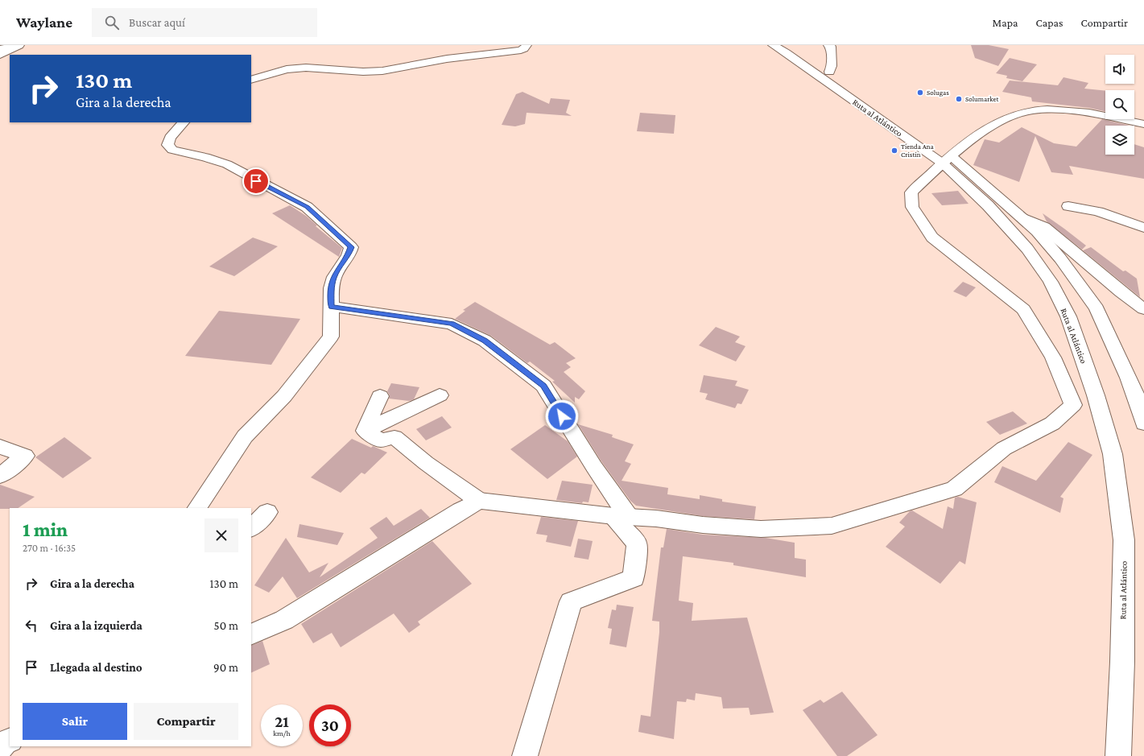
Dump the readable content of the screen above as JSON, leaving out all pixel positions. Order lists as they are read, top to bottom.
{
  "streets": {
    "main road": ["Ruta al Atlántico"]
  },
  "places": ["Solugas", "Solumarket", "Tienda Ana Cristin"],
  "page": {
    "header": "Waylane",
    "search": "Buscar aquí",
    "nav": ["Mapa", "Capas", "Compartir"],
    "turn": ["130 m", "Gira a la derecha"],
    "heading": ["1 min", "270 m · 16:35"],
    "list": [
      {
        "name": "Gira a la derecha",
        "value": "130 m"
      },
      {
        "name": "Gira a la izquierda",
        "value": "50 m"
      },
      {
        "name": "Llegada al destino",
        "value": "90 m"
      }
    ],
    "buttons": ["Salir", "Compartir"],
    "speed": "21 km/h",
    "limit": "30"
  }
}
